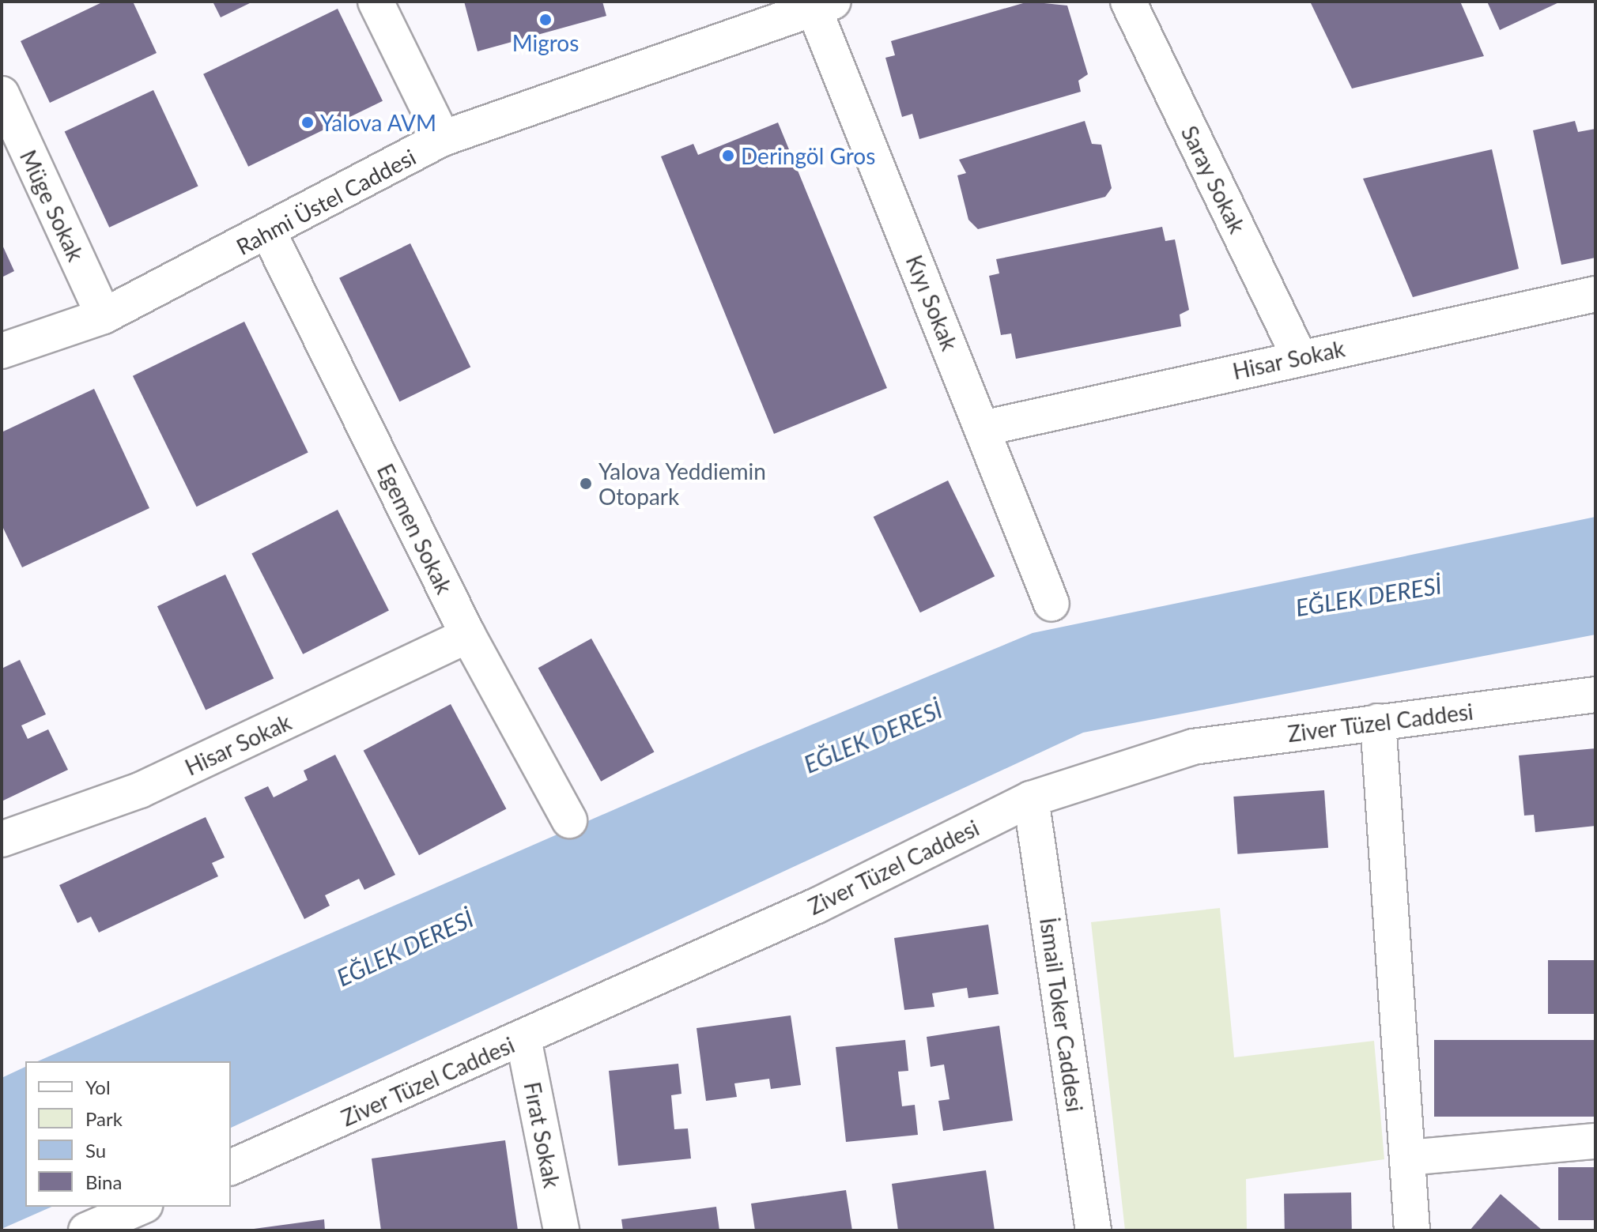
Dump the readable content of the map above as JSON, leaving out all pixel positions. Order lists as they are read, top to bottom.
{
  "streets": {
    "street": [
      "Saray Sokak",
      "Rahmi Üstel Caddesi",
      "Müge Sokak",
      "Kıyı Sokak",
      "Hisar Sokak",
      "Egemen Sokak",
      "Ziver Tüzel Caddesi",
      "İsmail Toker Caddesi",
      "Fırat Sokak"
    ]
  },
  "crossings": [
    ["Saray Sokak", "Hisar Sokak"],
    ["Rahmi Üstel Caddesi", "Müge Sokak"],
    ["Rahmi Üstel Caddesi", "Kıyı Sokak"],
    ["Rahmi Üstel Caddesi", "Egemen Sokak"],
    ["Kıyı Sokak", "Hisar Sokak"],
    ["Hisar Sokak", "Egemen Sokak"],
    ["Ziver Tüzel Caddesi", "İsmail Toker Caddesi"],
    ["Ziver Tüzel Caddesi", "Fırat Sokak"]
  ],
  "water": ["EĞLEK DERESİ"],
  "places": [
    "Migros",
    "Yalova AVM",
    "Deringöl Gros",
    "Yalova Yeddiemin Otopark"
  ],
  "legend": [
    "Yol",
    "Park",
    "Su",
    "Bina"
  ]
}
